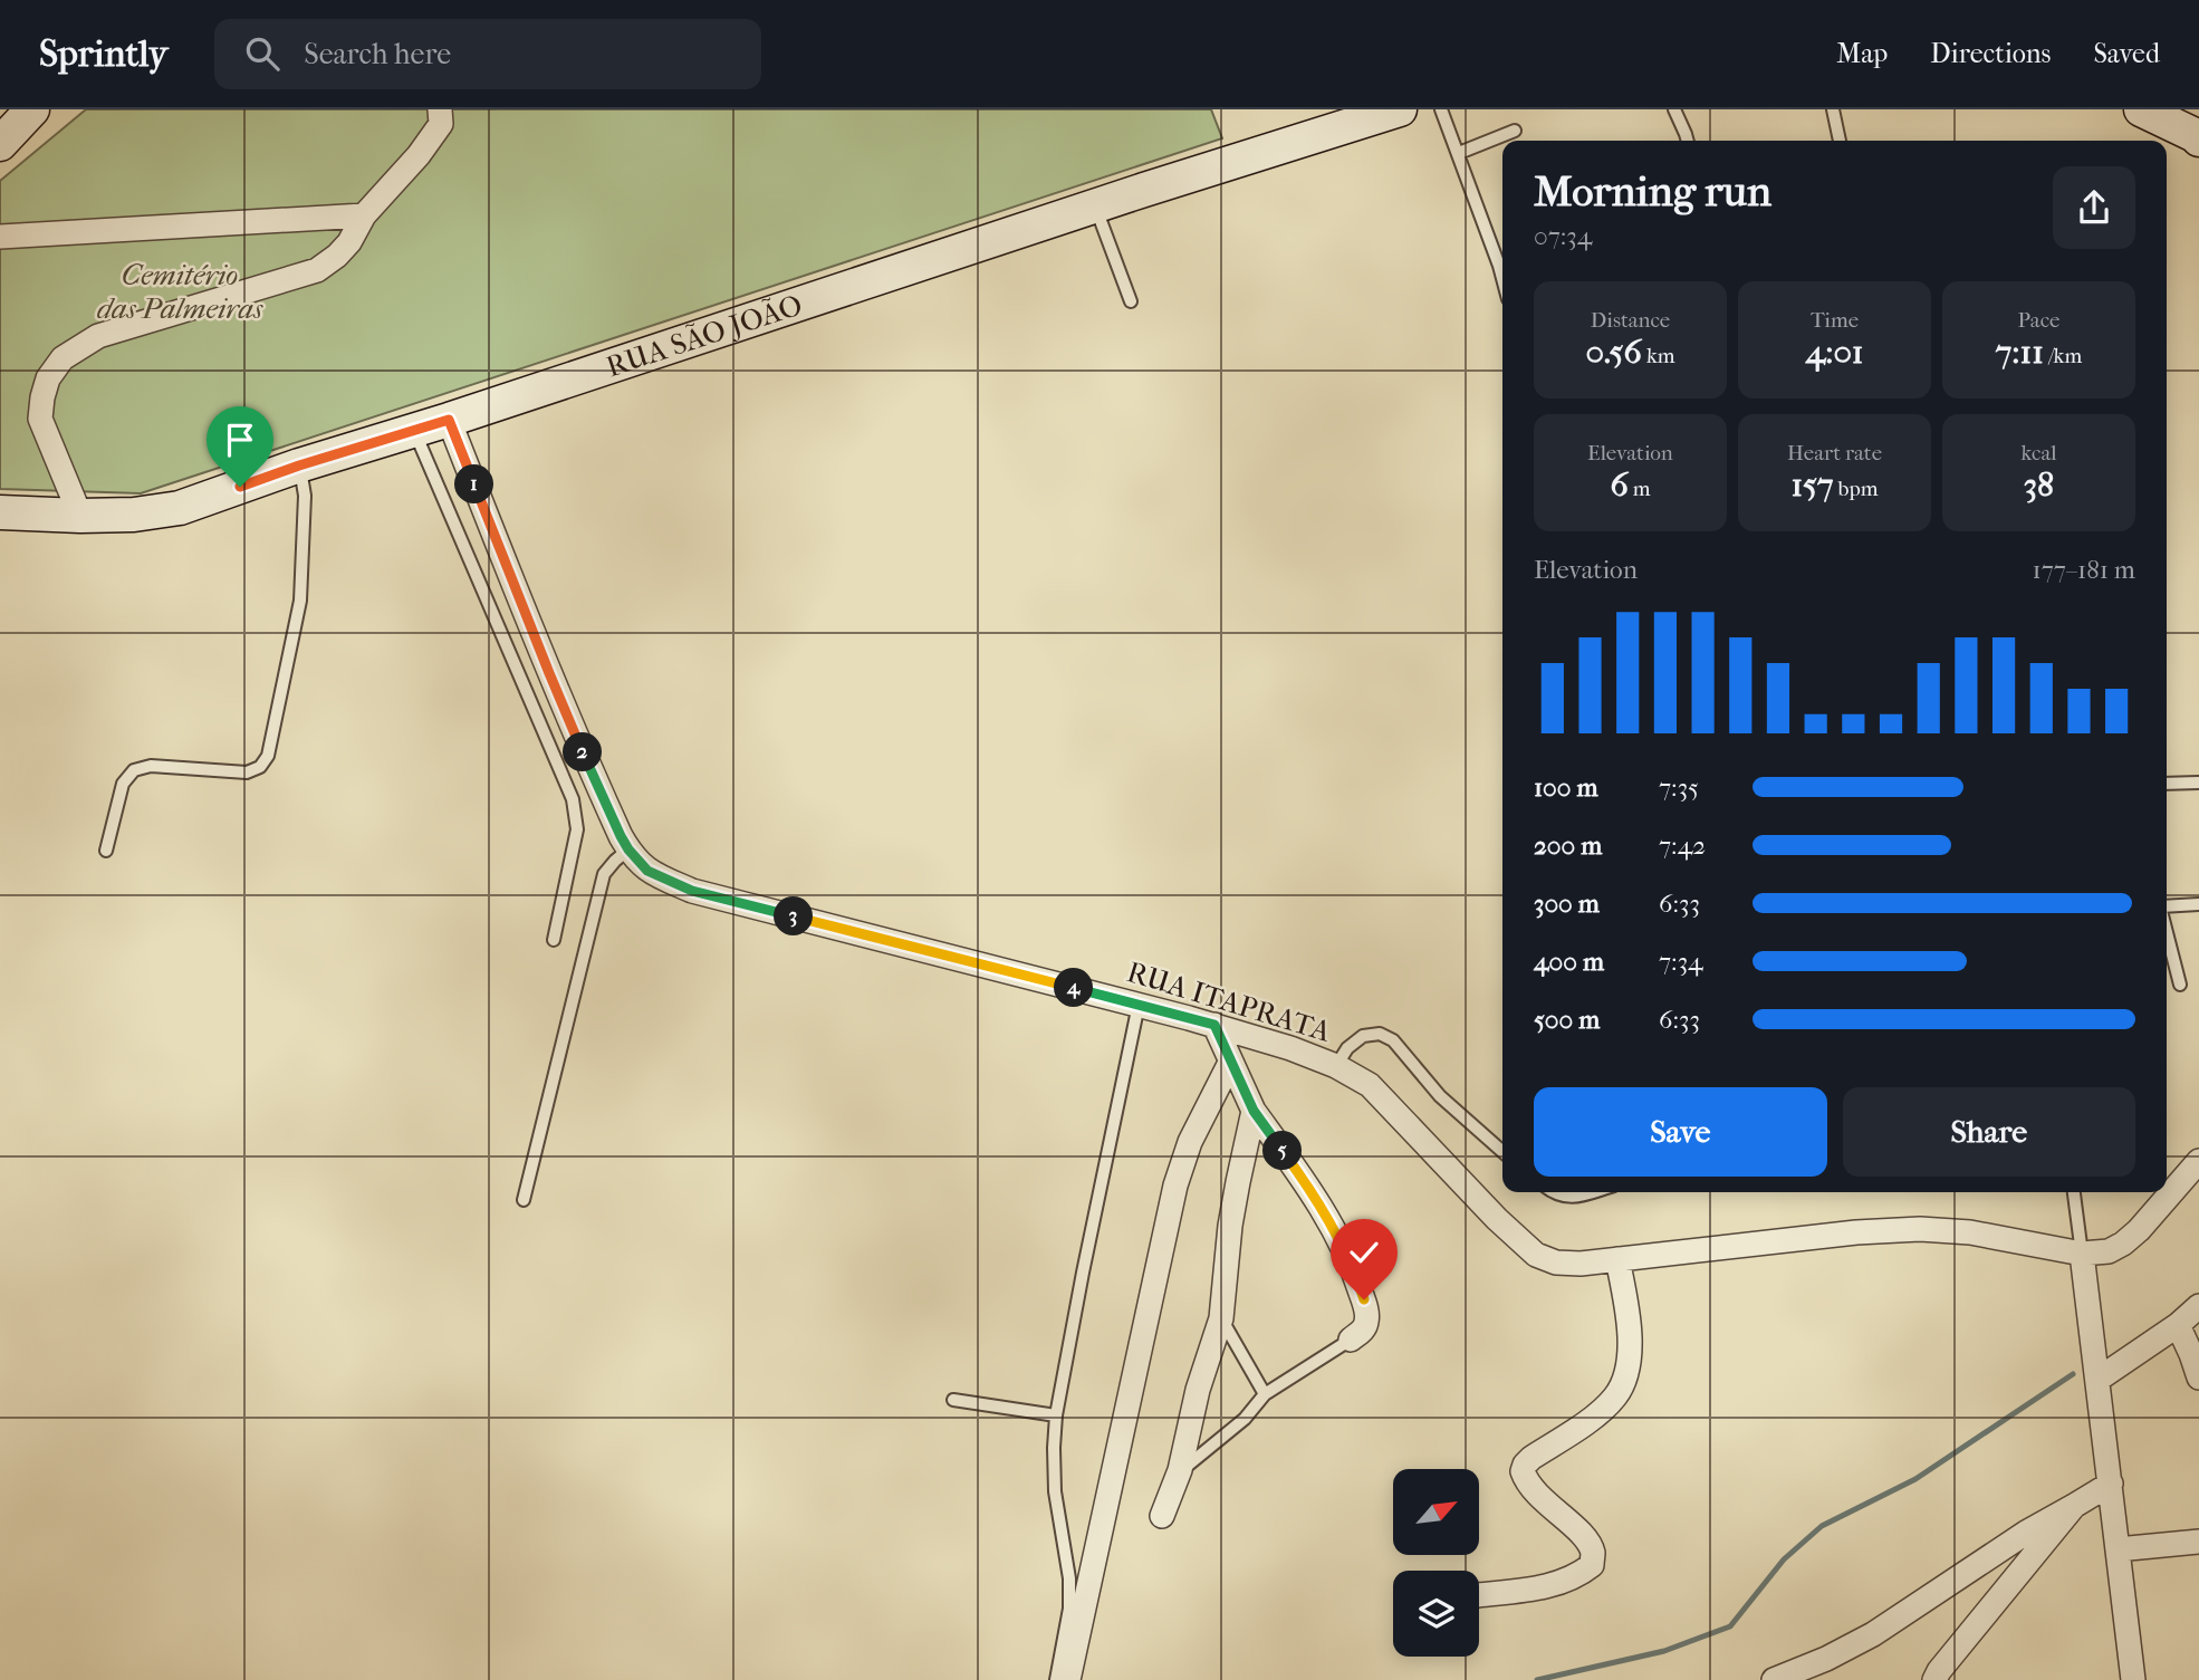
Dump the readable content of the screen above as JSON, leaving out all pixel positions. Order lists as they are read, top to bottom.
{
  "streets": {
    "street": ["RUA SÃO JOÃO", "RUA ITAPRATA"]
  },
  "crossings": [
    ["RUA SÃO JOÃO", "RUA ITAPRATA"]
  ],
  "parks": ["Cemitério das Palmeiras"],
  "north": "top right",
  "page": {
    "header": "Sprintly",
    "search": "Search here",
    "nav": ["Map", "Directions", "Saved"],
    "heading": ["Morning run", "07:34"],
    "stats": [
      ["Distance", "0.56 km"],
      ["Time", "4:01"],
      ["Pace", "7:11 /km"],
      ["Elevation", "6 m"],
      ["Heart rate", "157 bpm"],
      ["kcal", "38"]
    ],
    "pins": [
      "1",
      "2",
      "3",
      "4",
      "5"
    ],
    "chart": ["Elevation", "177–181 m"],
    "list": [
      {
        "name": "100 m",
        "note": "7:35"
      },
      {
        "name": "200 m",
        "note": "7:42"
      },
      {
        "name": "300 m",
        "note": "6:33"
      },
      {
        "name": "400 m",
        "note": "7:34"
      },
      {
        "name": "500 m",
        "note": "6:33"
      }
    ],
    "buttons": ["Save", "Share"]
  }
}
